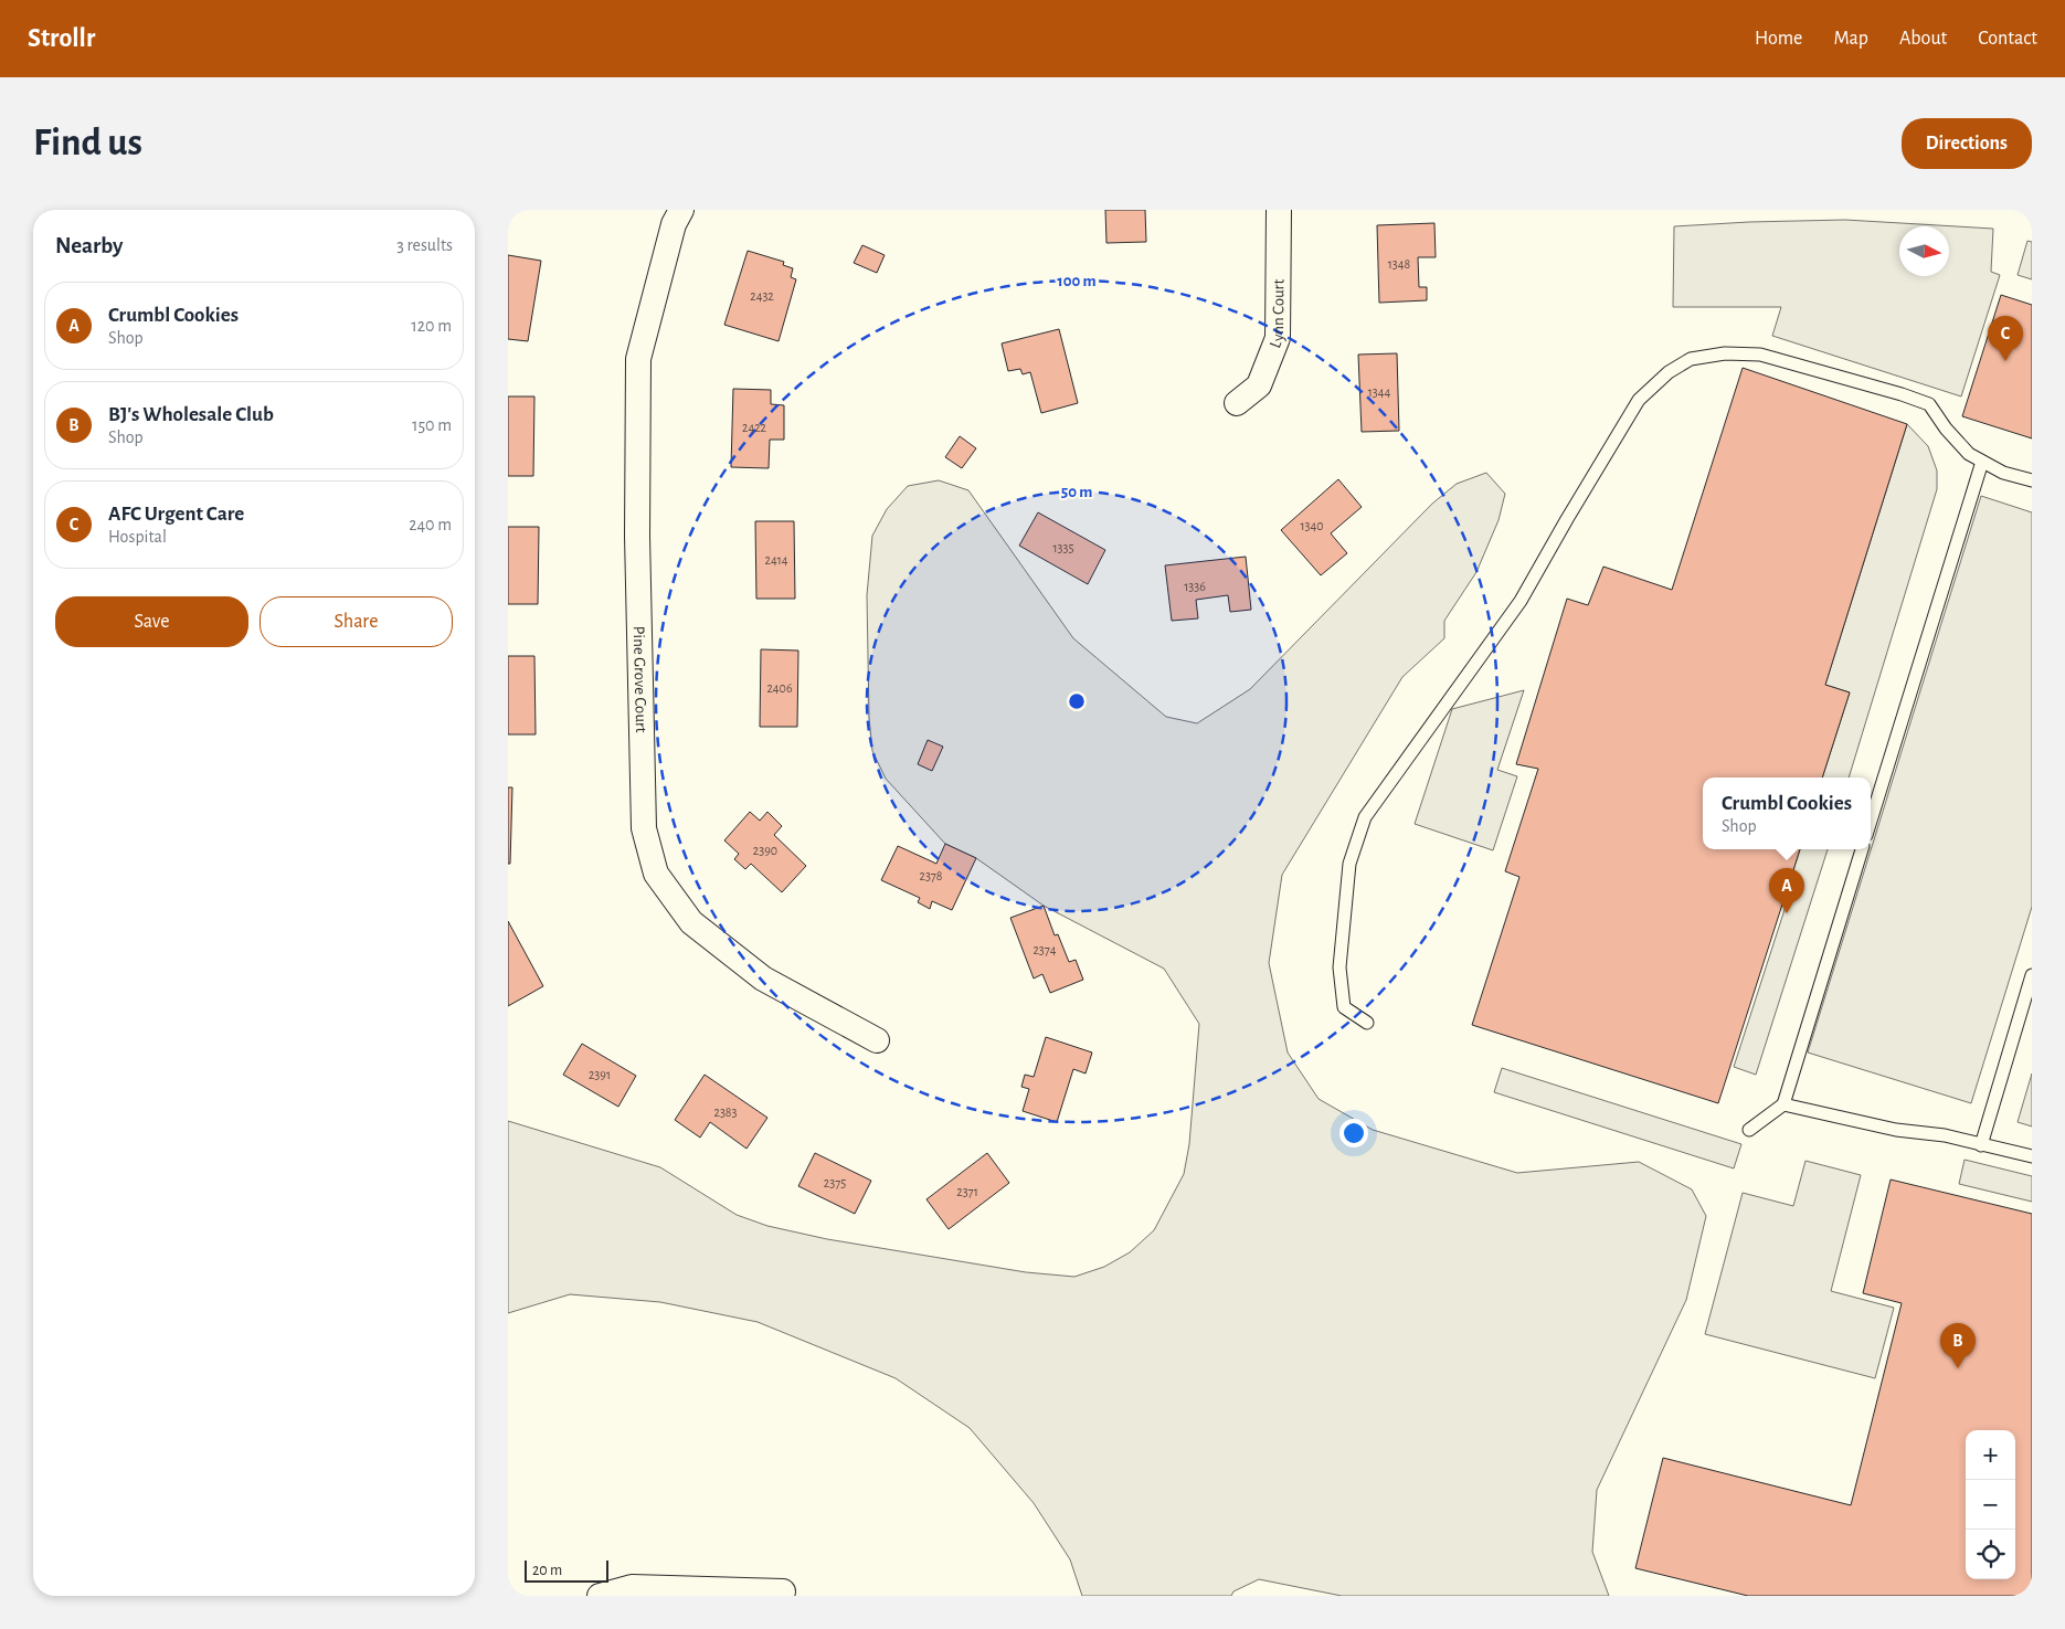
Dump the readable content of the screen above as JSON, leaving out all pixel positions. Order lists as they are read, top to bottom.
{
  "streets": {
    "street": ["Lynn Court", "Pine Grove Court"]
  },
  "house_numbers": [
    "1348",
    "2432",
    "1344",
    "2422",
    "1340",
    "1335",
    "2414",
    "1336",
    "2406",
    "2390",
    "2378",
    "2374",
    "2391",
    "2383",
    "2375",
    "2371"
  ],
  "scale_bar": "20 m",
  "north": "right",
  "page": {
    "header": "Strollr",
    "nav": [
      "Home",
      "Map",
      "About",
      "Contact"
    ],
    "buttons": [
      "Directions",
      ["Save", "Share"]
    ],
    "title": "Find us",
    "heading": ["Nearby", "3 results"],
    "list": [
      {
        "mark": "A",
        "name": "Crumbl Cookies",
        "note": "Shop",
        "value": "120 m"
      },
      {
        "mark": "B",
        "name": "BJ's Wholesale Club",
        "note": "Shop",
        "value": "150 m"
      },
      {
        "mark": "C",
        "name": "AFC Urgent Care",
        "note": "Hospital",
        "value": "240 m"
      }
    ],
    "pins": ["C", "A", "B"],
    "popup": ["Crumbl Cookies", "Shop"],
    "map_buttons": ["+", "−"],
    "scale": "20 m"
  },
  "rings": ["100 m", "50 m"]
}
